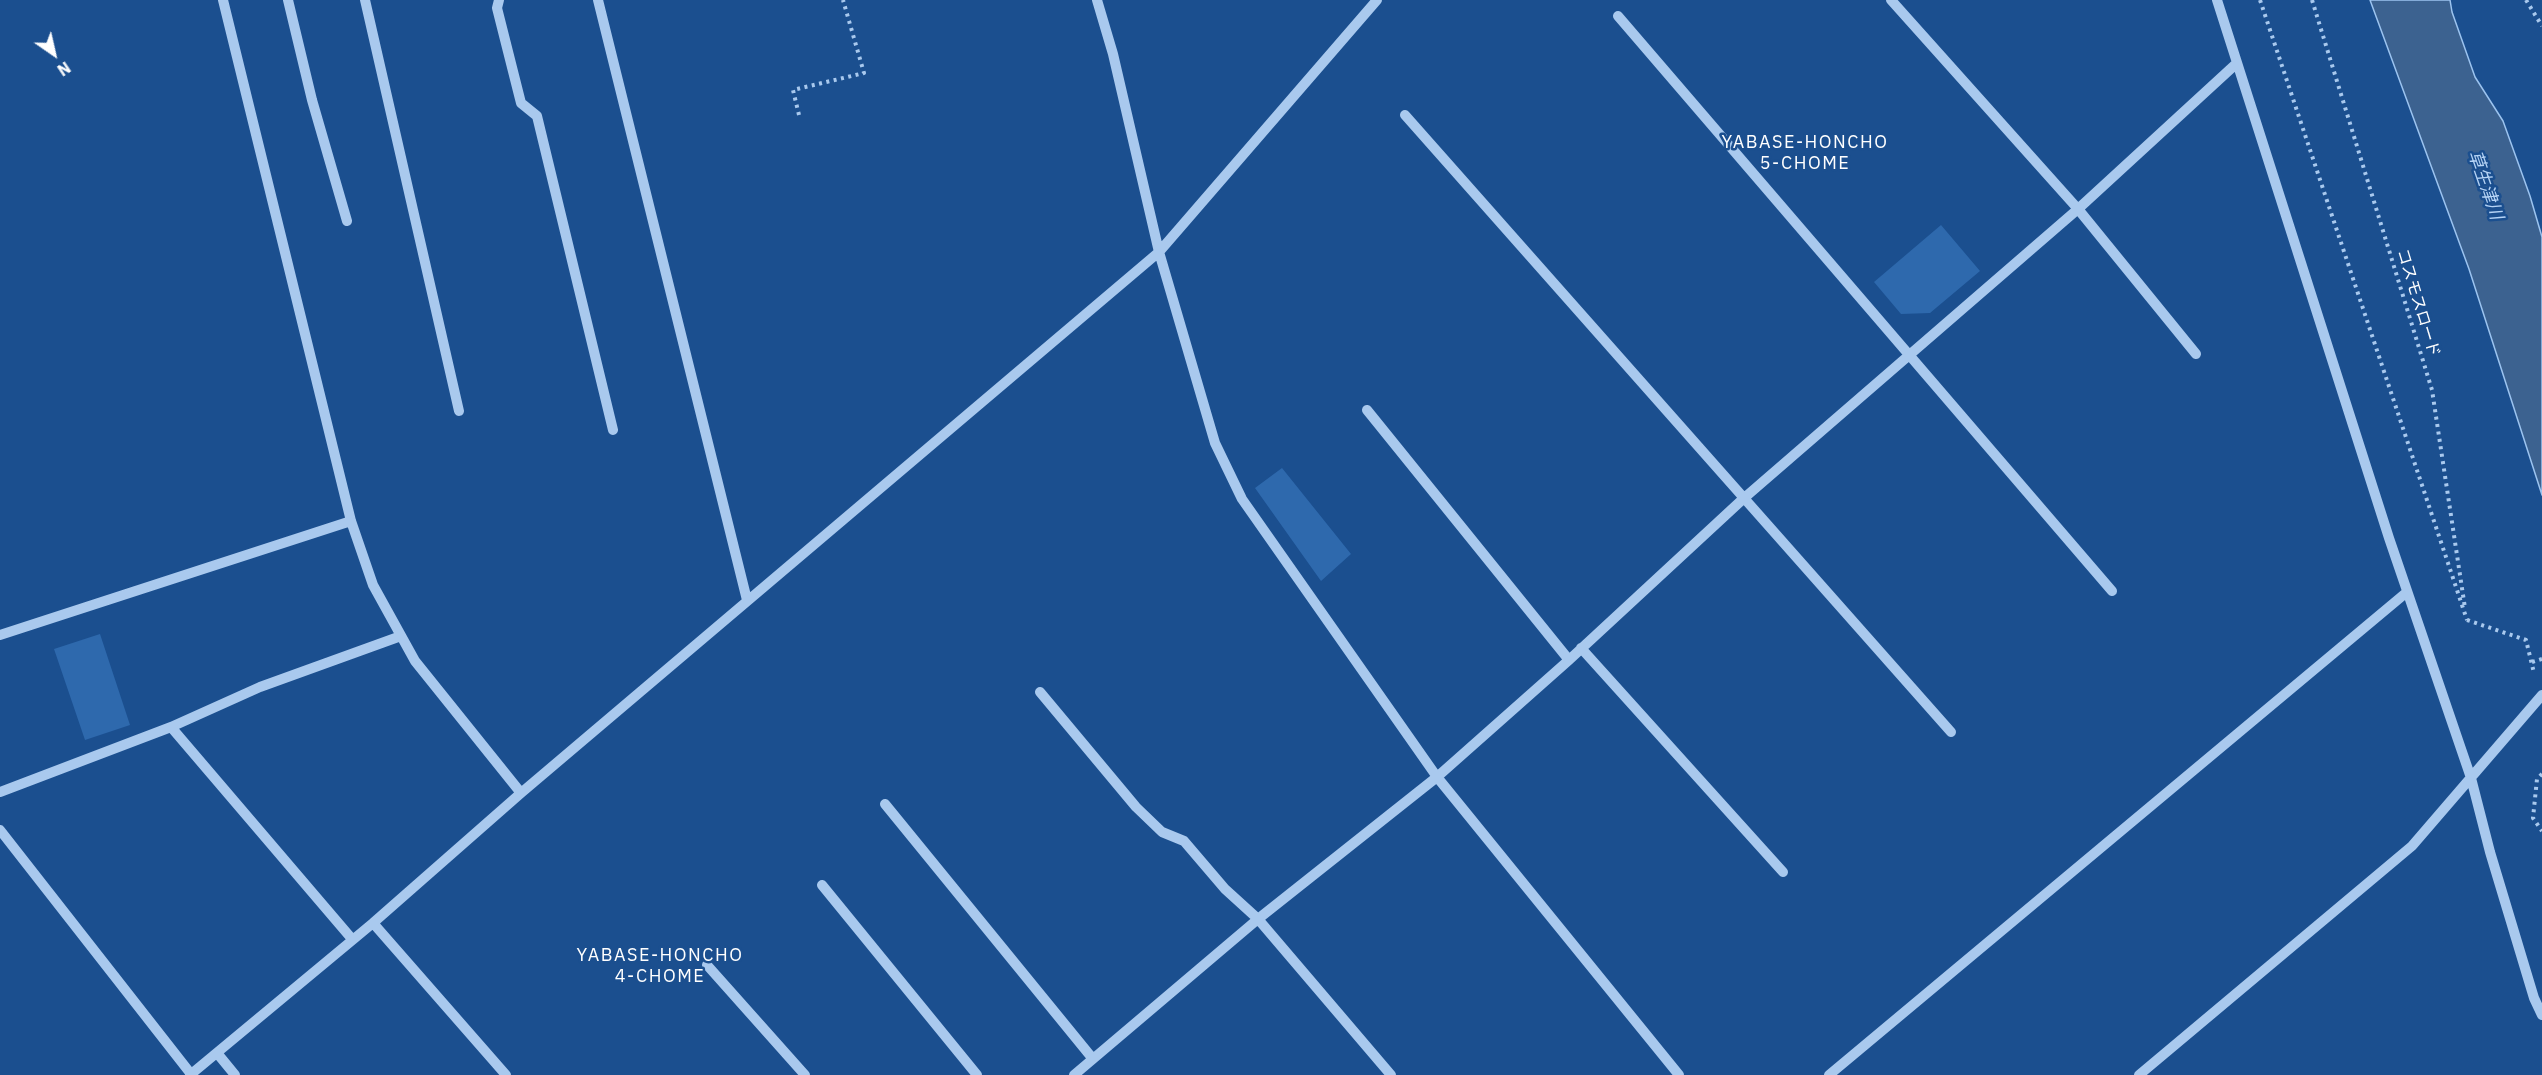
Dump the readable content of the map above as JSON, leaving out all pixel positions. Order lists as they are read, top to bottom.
{
  "streets": {
    "path": ["コスモスロード"]
  },
  "districts": ["YABASE-HONCHO 5-CHOME", "YABASE-HONCHO 4-CHOME"],
  "water": ["草生津川"],
  "north": "bottom right"
}
